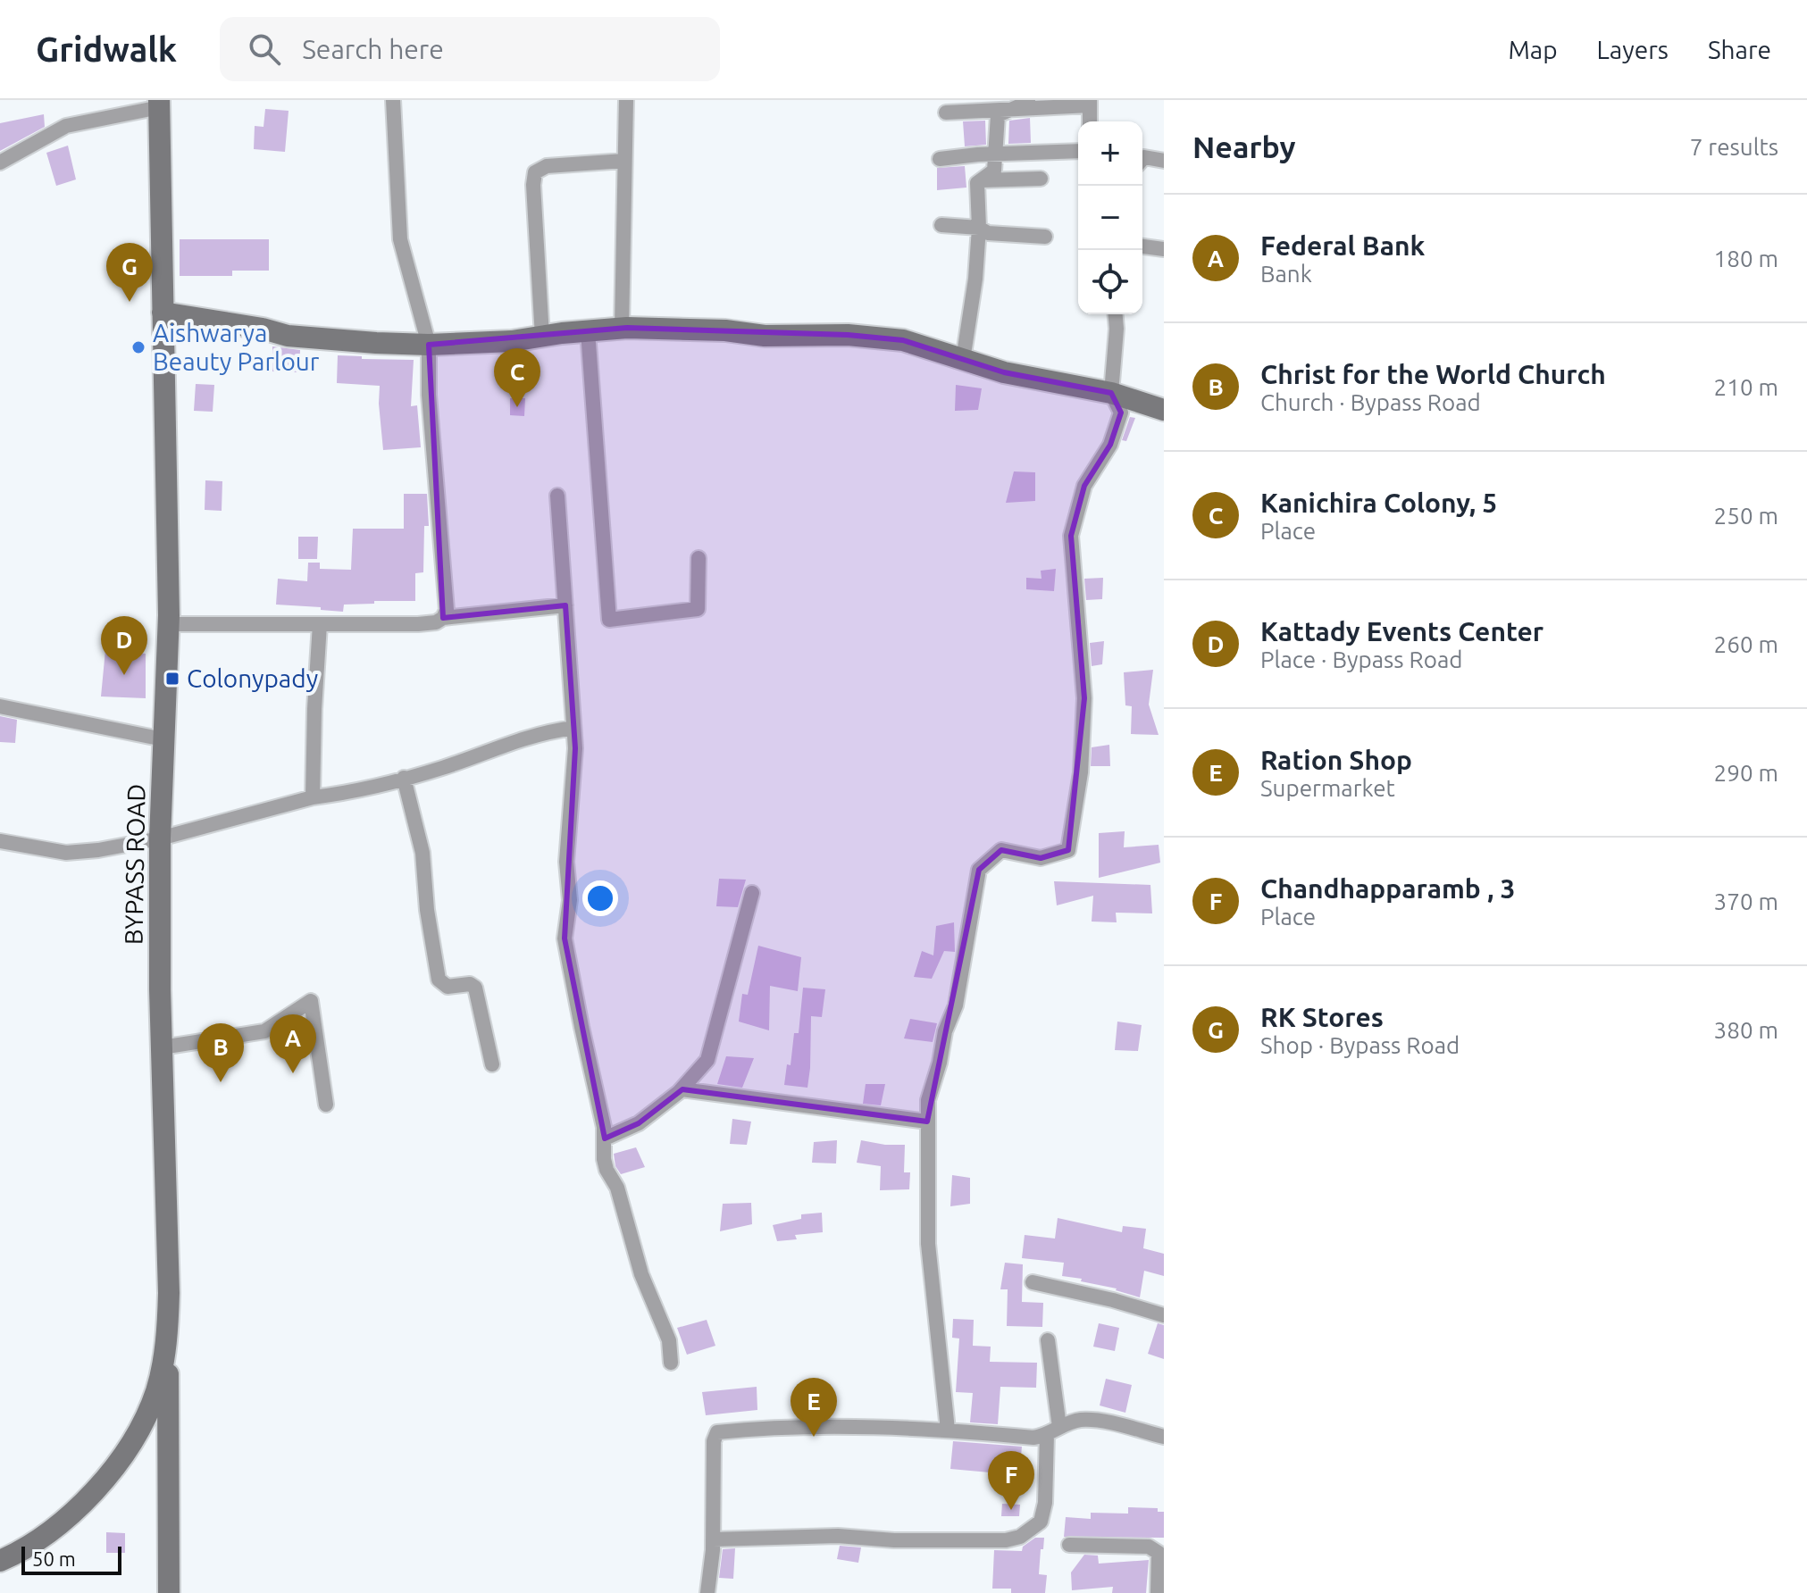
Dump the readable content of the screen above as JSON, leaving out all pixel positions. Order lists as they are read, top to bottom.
{
  "streets": {
    "main road": ["BYPASS ROAD"]
  },
  "places": {
    "other": ["Aishwarya Beauty Parlour"],
    "transit": ["Colonypady"]
  },
  "scale_bar": "50 m",
  "page": {
    "header": "Gridwalk",
    "search": "Search here",
    "nav": ["Map", "Layers", "Share"],
    "heading": ["Nearby", "7 results"],
    "map_buttons": ["+", "−"],
    "list": [
      {
        "mark": "A",
        "name": "Federal Bank",
        "note": "Bank",
        "value": "180 m"
      },
      {
        "mark": "B",
        "name": "Christ for the World Church",
        "note": "Church · Bypass Road",
        "value": "210 m"
      },
      {
        "mark": "C",
        "name": "Kanichira Colony, 5",
        "note": "Place",
        "value": "250 m"
      },
      {
        "mark": "D",
        "name": "Kattady Events Center",
        "note": "Place · Bypass Road",
        "value": "260 m"
      },
      {
        "mark": "E",
        "name": "Ration Shop",
        "note": "Supermarket",
        "value": "290 m"
      },
      {
        "mark": "F",
        "name": "Chandhapparamb , 3",
        "note": "Place",
        "value": "370 m"
      },
      {
        "mark": "G",
        "name": "RK Stores",
        "note": "Shop · Bypass Road",
        "value": "380 m"
      }
    ],
    "pins": [
      "G",
      "C",
      "D",
      "A",
      "B",
      "E",
      "F"
    ],
    "scale": "50 m"
  }
}
